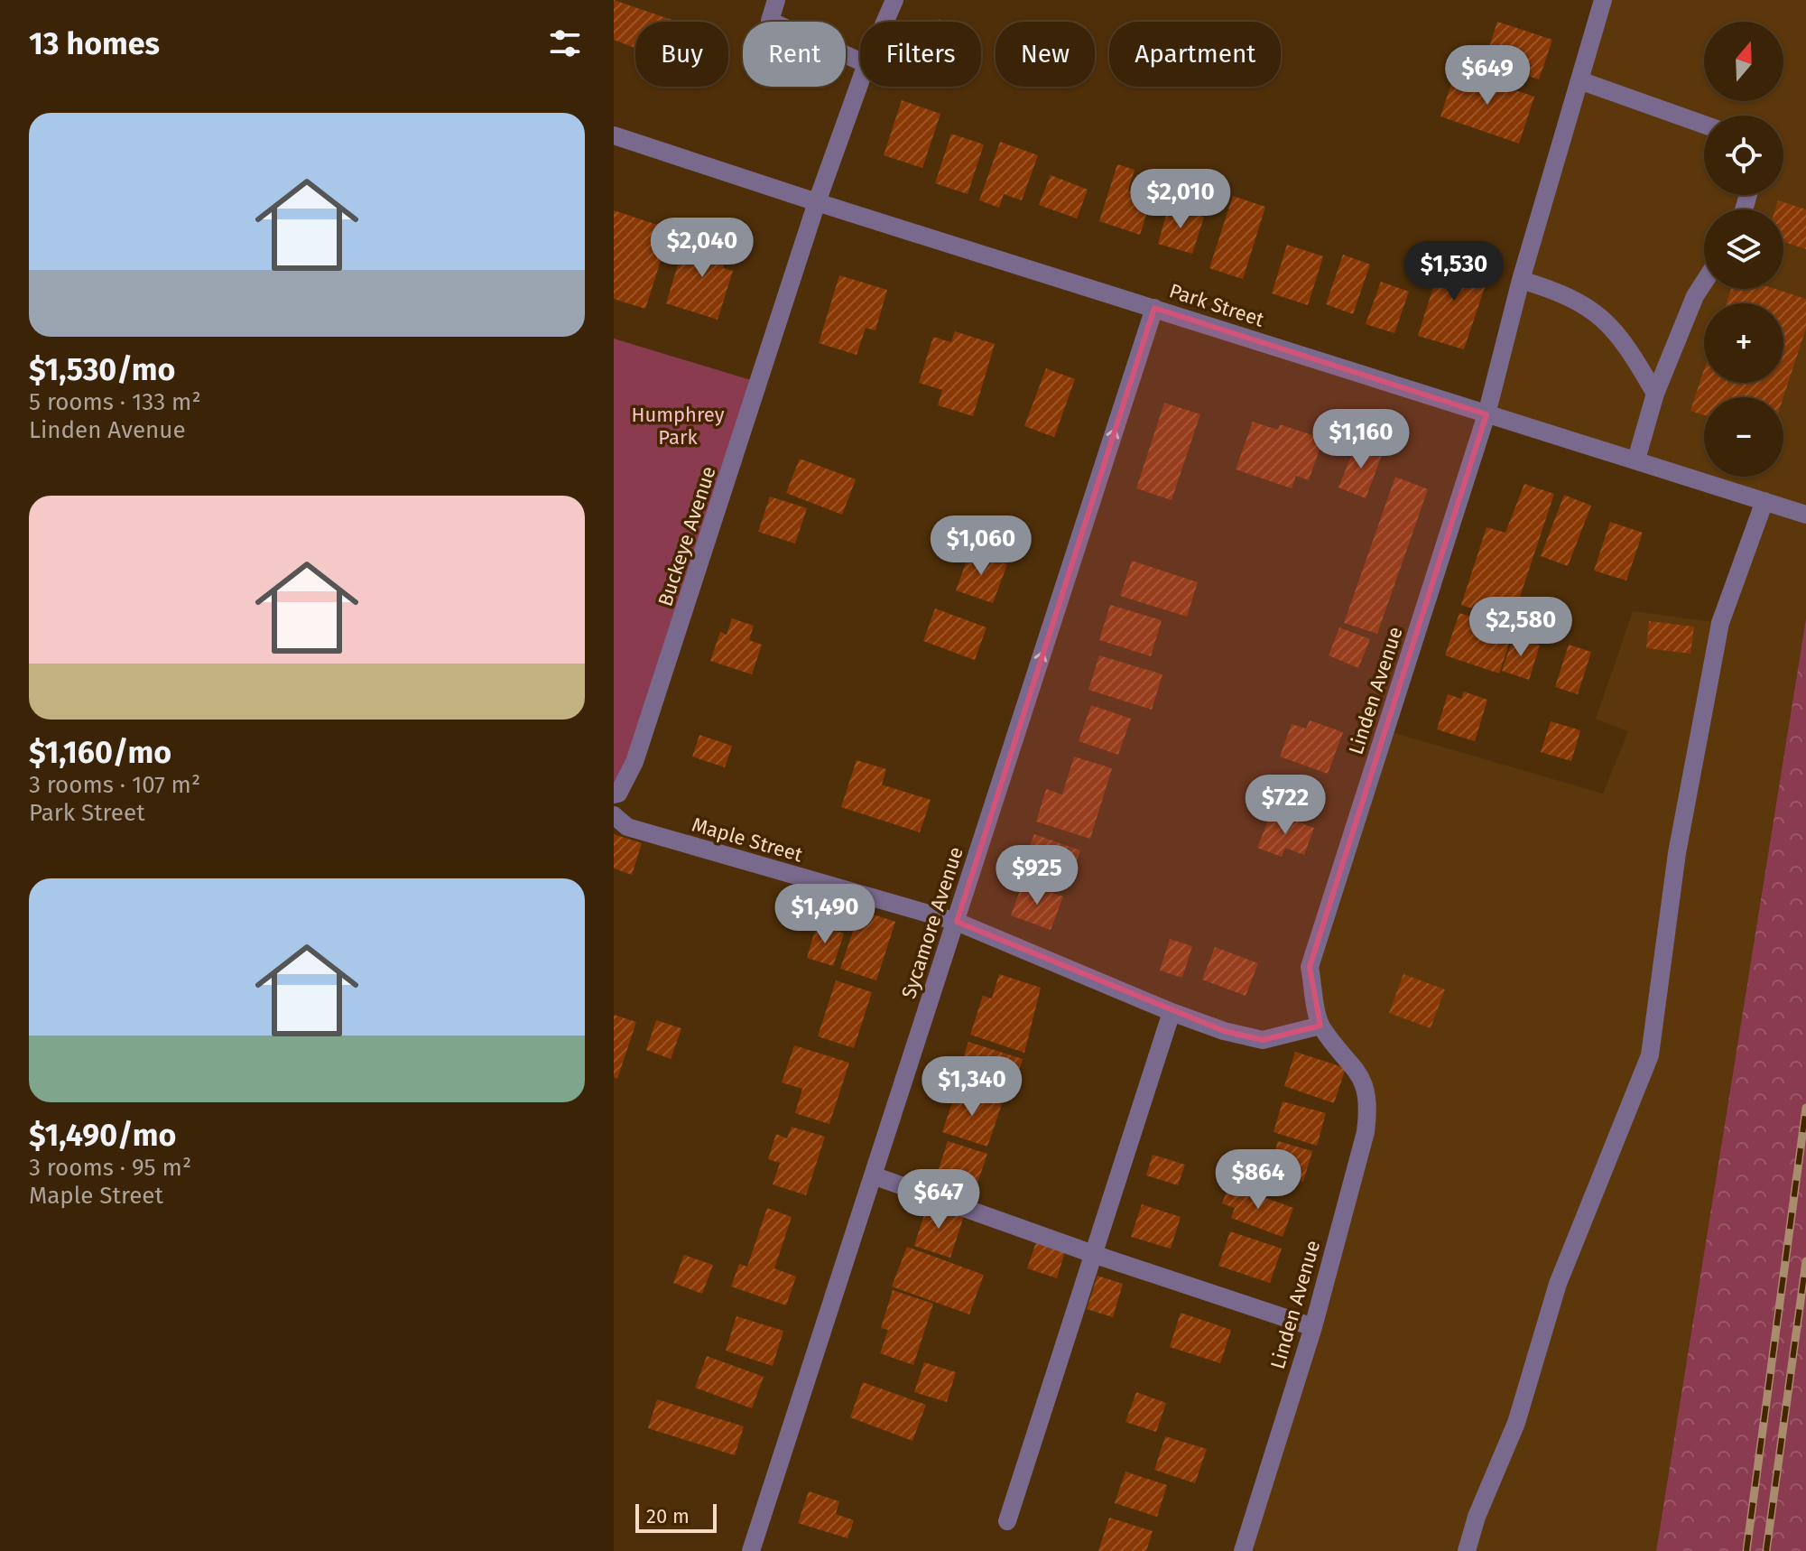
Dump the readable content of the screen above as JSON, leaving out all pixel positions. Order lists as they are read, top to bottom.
{
  "streets": {
    "street": [
      "Park Street",
      "Buckeye Avenue",
      "Linden Avenue",
      "Maple Street",
      "Sycamore Avenue"
    ]
  },
  "crossings": [
    ["Park Street", "Buckeye Avenue"],
    ["Park Street", "Linden Avenue"],
    ["Park Street", "Sycamore Avenue"],
    ["Linden Avenue", "Maple Street"],
    ["Maple Street", "Sycamore Avenue"]
  ],
  "one_way": ["Sycamore Avenue"],
  "parks": ["Humphrey Park"],
  "scale_bar": "20 m",
  "north": "top",
  "page": {
    "heading": "13 homes",
    "map_buttons": ["+", "−"],
    "chip": [
      "Buy",
      "Rent",
      "Filters",
      "New",
      "Apartment"
    ],
    "price": [
      "$649",
      "$2,010",
      "$2,040",
      "$1,530",
      "$1,160",
      "$1,060",
      "$2,580",
      "$722",
      "$925",
      "$1,490",
      "$1,340",
      "$864",
      "$647"
    ],
    "list": [
      {
        "name": "$1,530/mo",
        "note": "5 rooms · 133 m² · Linden Avenue"
      },
      {
        "name": "$1,160/mo",
        "note": "3 rooms · 107 m² · Park Street"
      },
      {
        "name": "$1,490/mo",
        "note": "3 rooms · 95 m² · Maple Street"
      }
    ],
    "scale": "20 m"
  }
}
